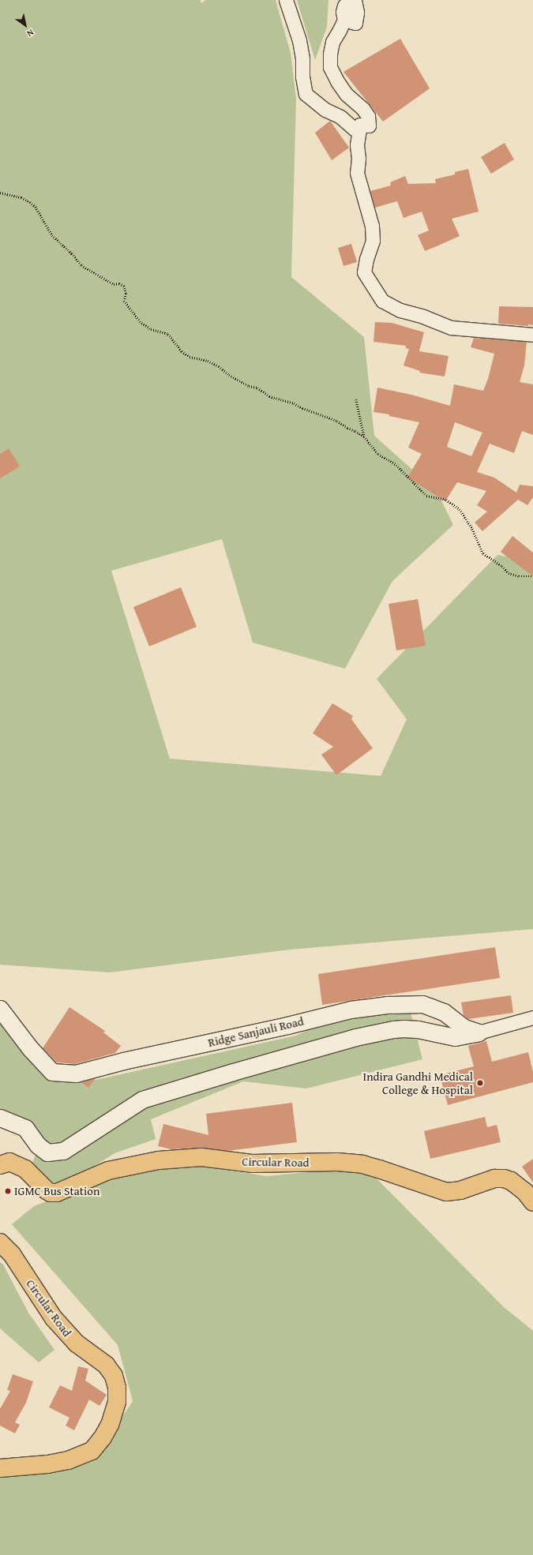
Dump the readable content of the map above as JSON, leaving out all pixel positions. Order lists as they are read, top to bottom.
{
  "streets": {
    "main road": ["Circular Road"],
    "street": ["Ridge Sanjauli Road"]
  },
  "places": ["Indira Gandhi Medical College & Hospital", "IGMC Bus Station"],
  "north": "bottom right"
}
